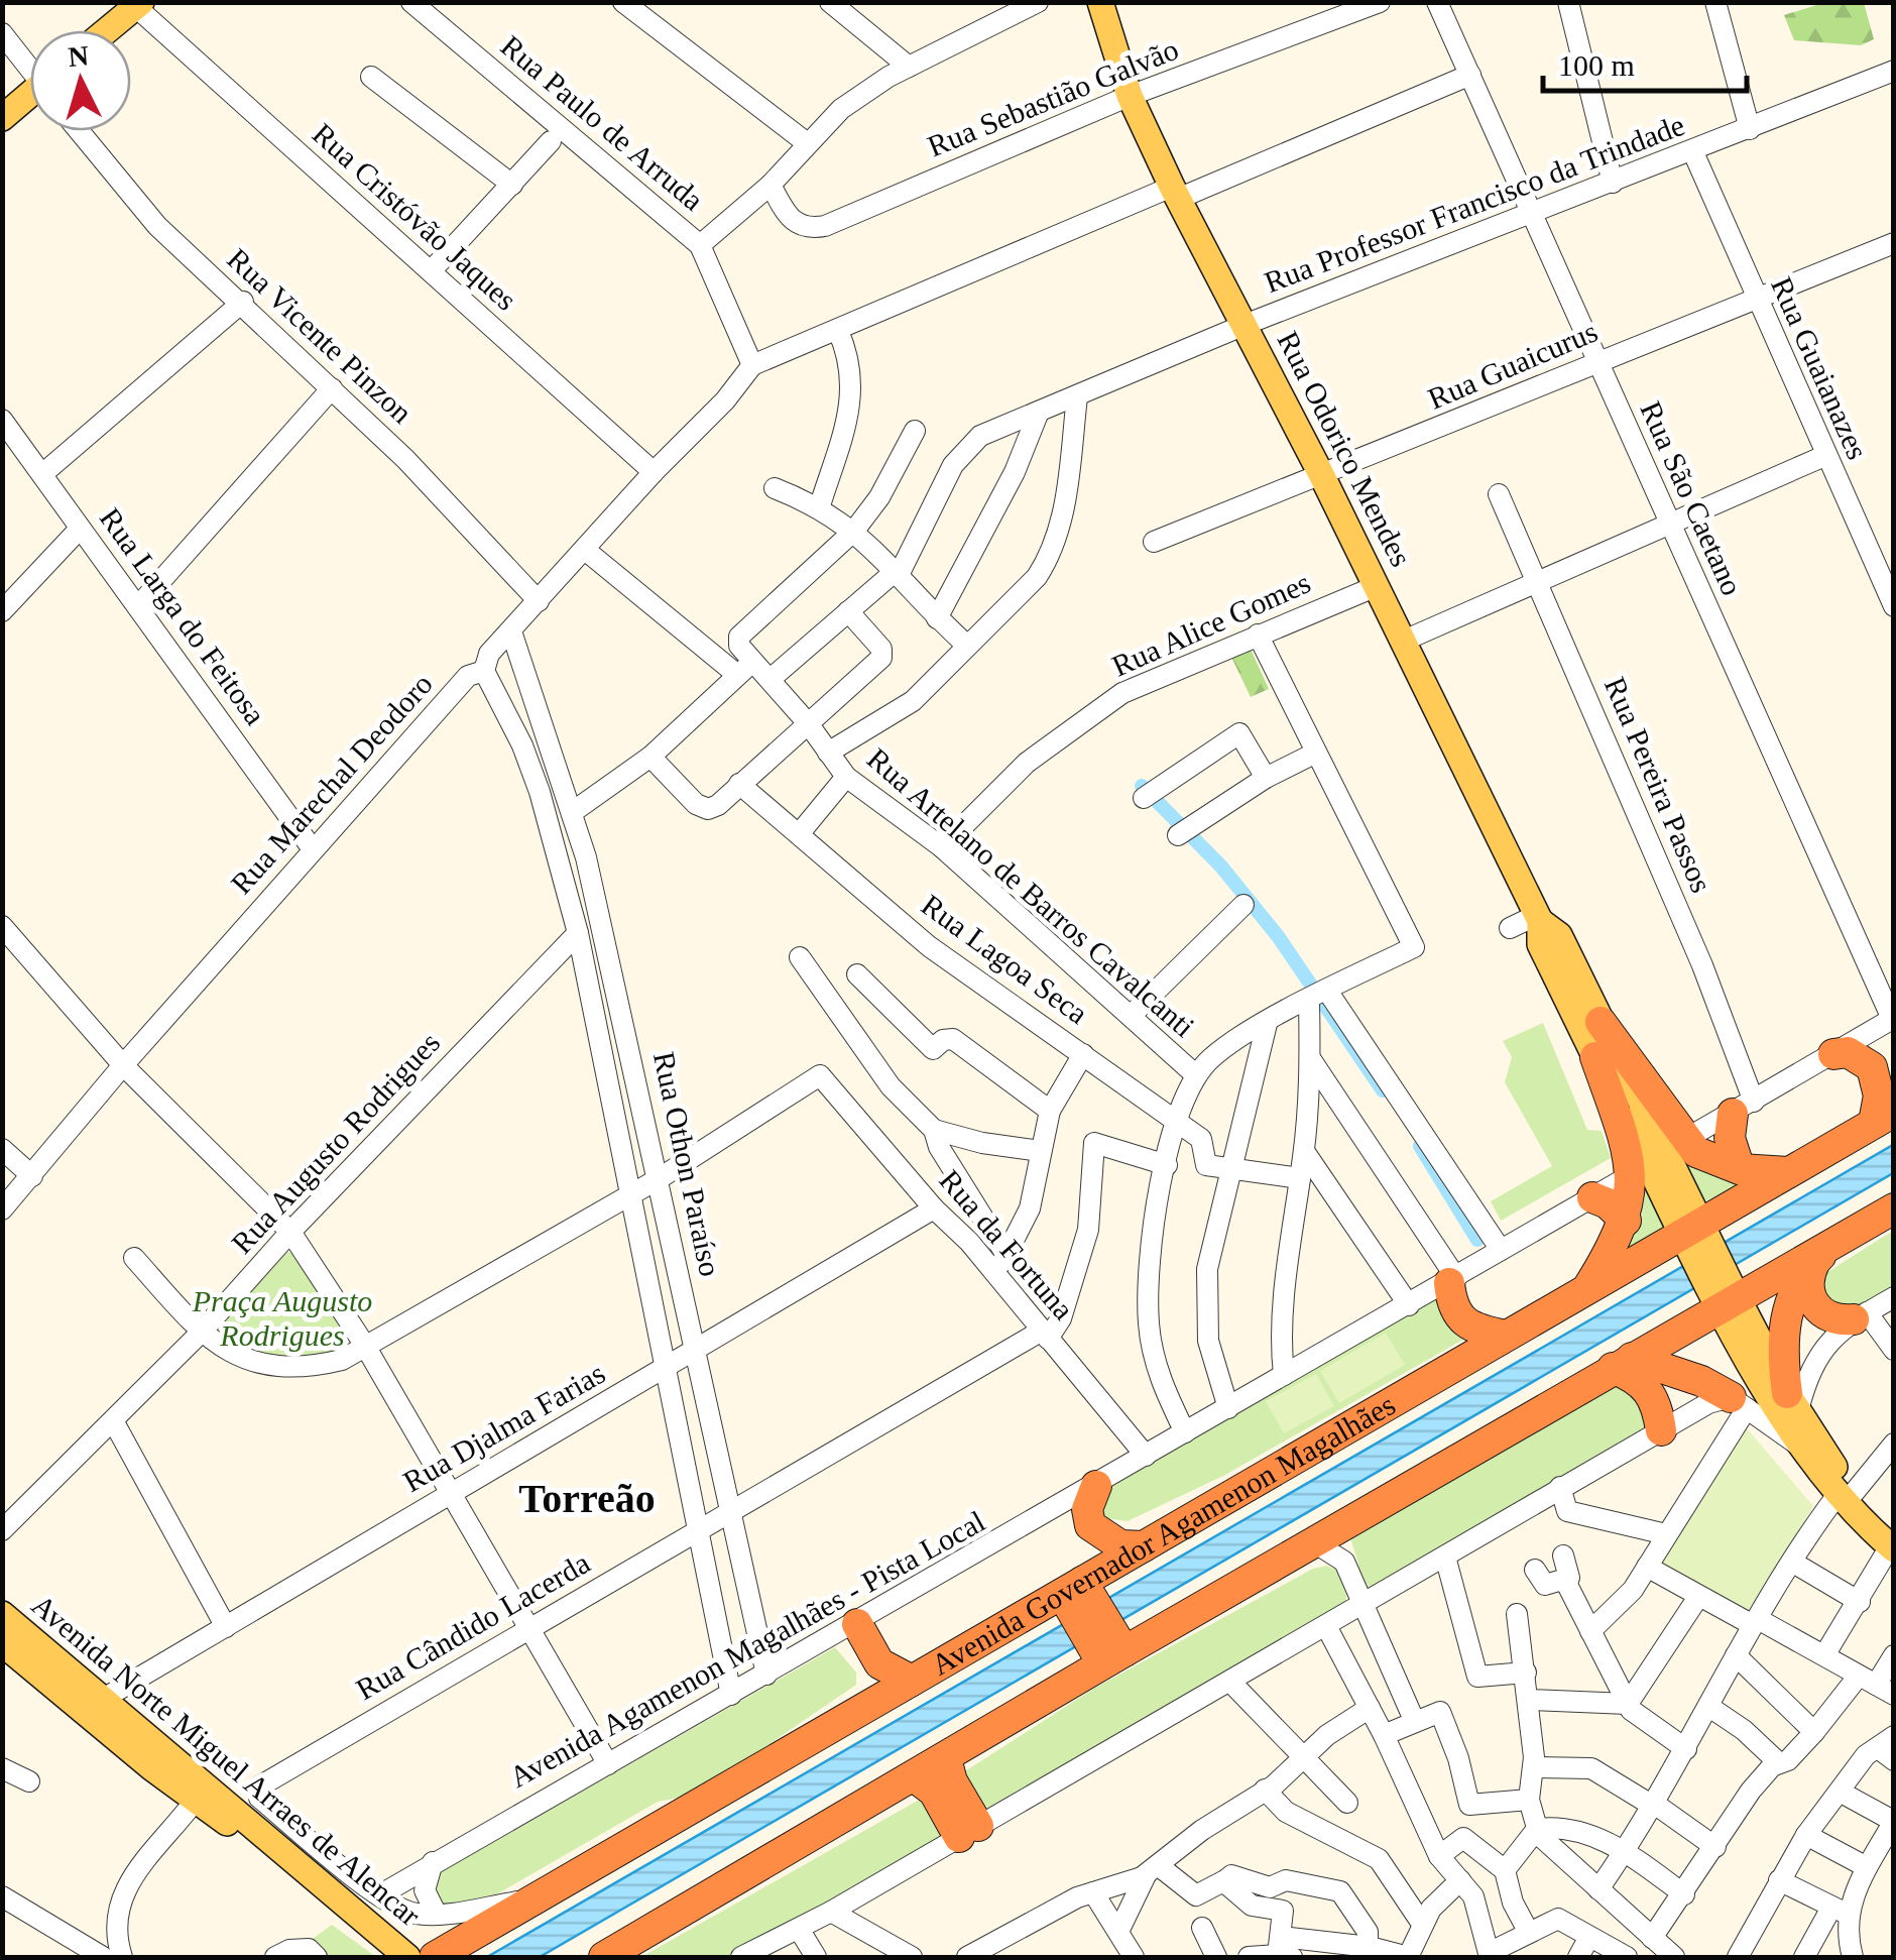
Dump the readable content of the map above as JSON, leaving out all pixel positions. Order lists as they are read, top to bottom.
{
  "streets": {
    "highway": ["Avenida Governador Agamenon Magalhães"],
    "main road": ["Rua Odorico Mendes", "Avenida Norte Miguel Arraes de Alencar"],
    "street": [
      "Rua Sebastião Galvão",
      "Rua Paulo de Arruda",
      "Rua Professor Francisco da Trindade",
      "Rua Cristóvão Jaques",
      "Rua Vicente Pinzon",
      "Rua Guaicurus",
      "Rua Guaianazes",
      "Rua São Caetano",
      "Rua Larga do Feitosa",
      "Rua Alice Gomes",
      "Rua Marechal Deodoro",
      "Rua Pereira Passos",
      "Rua Artelano de Barros Cavalcanti",
      "Rua Lagoa Seca",
      "Rua Augusto Rodrigues",
      "Rua Othon Paraíso",
      "Rua da Fortuna",
      "Rua Djalma Farias",
      "Rua Cândido Lacerda",
      "Avenida Agamenon Magalhães - Pista Local"
    ]
  },
  "crossings": [
    ["Rua Sebastião Galvão", "Rua Odorico Mendes"],
    ["Rua Paulo de Arruda", "Rua Marechal Deodoro"],
    ["Rua Professor Francisco da Trindade", "Rua Guaianazes"],
    ["Rua Professor Francisco da Trindade", "Rua Odorico Mendes"],
    ["Rua Professor Francisco da Trindade", "Rua São Caetano"],
    ["Rua Cristóvão Jaques", "Rua Marechal Deodoro"],
    ["Rua Vicente Pinzon", "Rua Marechal Deodoro"],
    ["Rua Guaicurus", "Rua Guaianazes"],
    ["Rua Guaicurus", "Rua Odorico Mendes"],
    ["Rua Guaicurus", "Rua São Caetano"],
    ["Rua Odorico Mendes", "Rua Alice Gomes"],
    ["Rua Odorico Mendes", "Avenida Governador Agamenon Magalhães"],
    ["Rua Larga do Feitosa", "Rua Marechal Deodoro"],
    ["Rua Alice Gomes", "Rua Artelano de Barros Cavalcanti"],
    ["Rua Marechal Deodoro", "Rua Artelano de Barros Cavalcanti"],
    ["Rua Marechal Deodoro", "Rua Othon Paraíso"],
    ["Rua Augusto Rodrigues", "Rua Othon Paraíso"],
    ["Rua Othon Paraíso", "Rua da Fortuna"],
    ["Rua Othon Paraíso", "Rua Djalma Farias"],
    ["Rua Othon Paraíso", "Rua Cândido Lacerda"],
    ["Rua Othon Paraíso", "Avenida Agamenon Magalhães - Pista Local"],
    ["Rua da Fortuna", "Rua Djalma Farias"],
    ["Rua da Fortuna", "Rua Cândido Lacerda"],
    ["Rua da Fortuna", "Avenida Agamenon Magalhães - Pista Local"],
    ["Rua Djalma Farias", "Avenida Norte Miguel Arraes de Alencar"],
    ["Avenida Governador Agamenon Magalhães", "Avenida Norte Miguel Arraes de Alencar"],
    ["Rua Cândido Lacerda", "Avenida Norte Miguel Arraes de Alencar"],
    ["Avenida Agamenon Magalhães - Pista Local", "Avenida Norte Miguel Arraes de Alencar"]
  ],
  "districts": ["Torreão"],
  "parks": ["Praça Augusto Rodrigues"],
  "scale_bar": "100 m",
  "north": "top"
}
